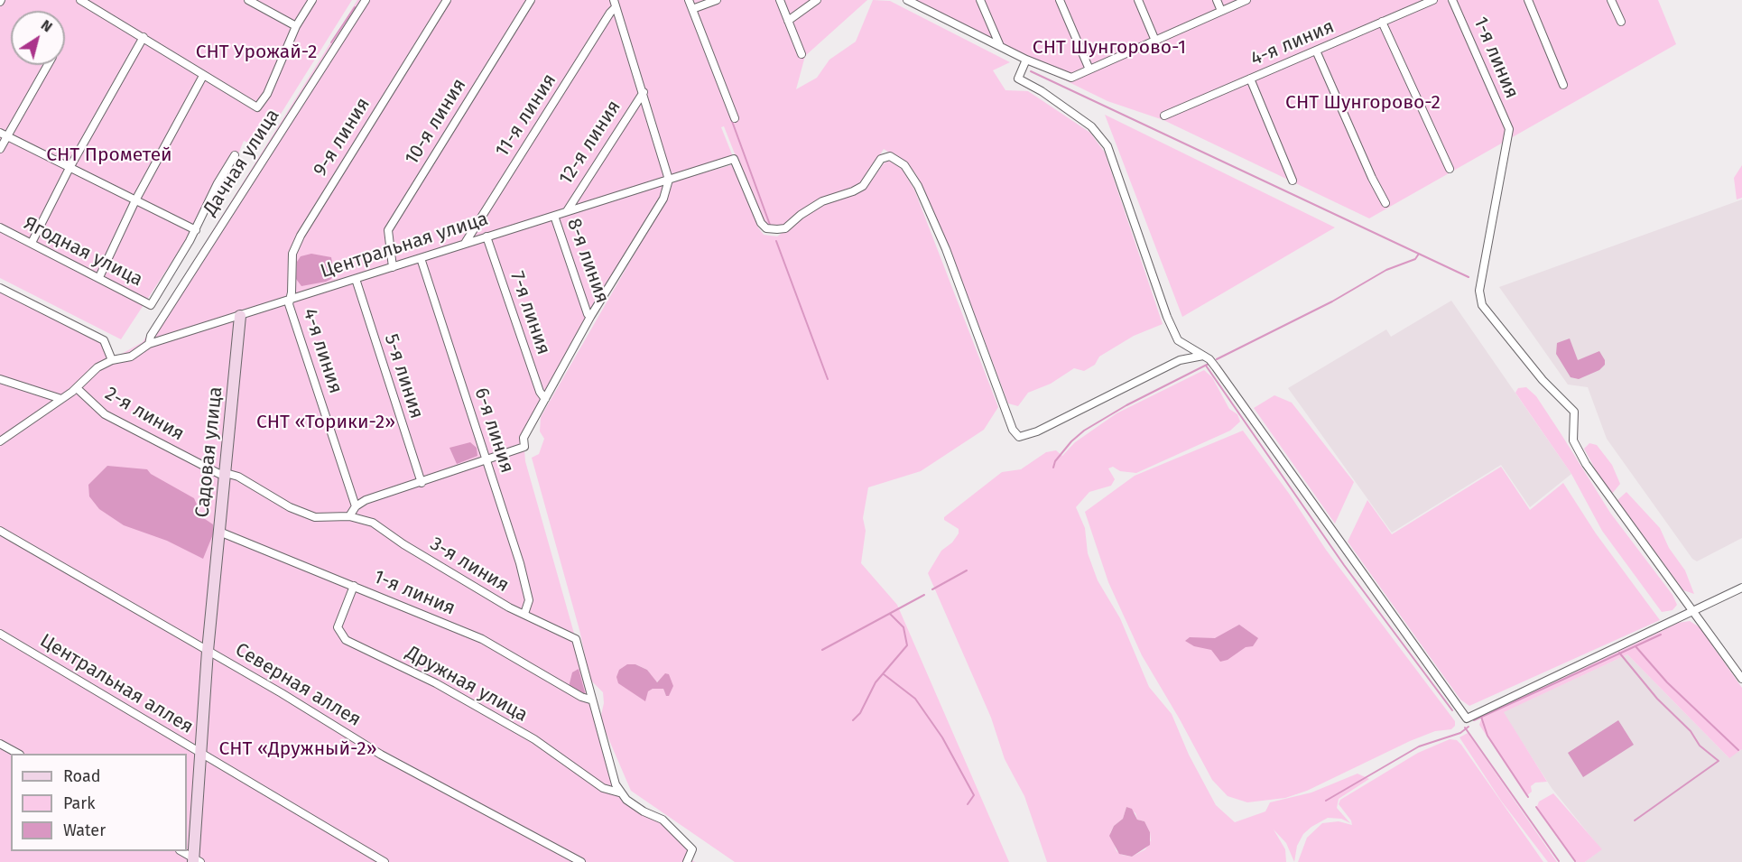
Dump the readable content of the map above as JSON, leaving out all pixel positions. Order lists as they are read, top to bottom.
{
  "streets": {
    "street": [
      "4-я линия",
      "1-я линия",
      "11-я линия",
      "10-я линия",
      "9-я линия",
      "12-я линия",
      "Дачная улица",
      "Центральная улица",
      "Ягодная улица",
      "8-я линия",
      "7-я линия",
      "5-я линия",
      "2-я линия",
      "6-я линия",
      "Садовая улица",
      "3-я линия",
      "Центральная аллея",
      "Дружная улица",
      "Северная аллея"
    ]
  },
  "crossings": [
    ["4-я линия", "9-я линия"],
    ["4-я линия", "Центральная улица"],
    ["1-я линия", "Садовая улица"],
    ["1-я линия", "3-я линия"],
    ["1-я линия", "Дружная улица"],
    ["11-я линия", "Центральная улица"],
    ["10-я линия", "Центральная улица"],
    ["9-я линия", "Центральная улица"],
    ["12-я линия", "Центральная улица"],
    ["Дачная улица", "Центральная улица"],
    ["Центральная улица", "8-я линия"],
    ["Центральная улица", "7-я линия"],
    ["Центральная улица", "5-я линия"],
    ["Центральная улица", "2-я линия"],
    ["Центральная улица", "6-я линия"],
    ["Центральная улица", "Садовая улица"],
    ["2-я линия", "Садовая улица"],
    ["2-я линия", "3-я линия"],
    ["6-я линия", "3-я линия"],
    ["Садовая улица", "Центральная аллея"],
    ["Садовая улица", "Северная аллея"]
  ],
  "parks": [
    "СНТ Шунгорово-1",
    "СНТ Урожай-2",
    "СНТ Шунгорово-2",
    "СНТ Прометей",
    "СНТ «Торики-2»",
    "СНТ «Дружный-2»"
  ],
  "legend": ["Road", "Park", "Water"],
  "north": "top right"
}
